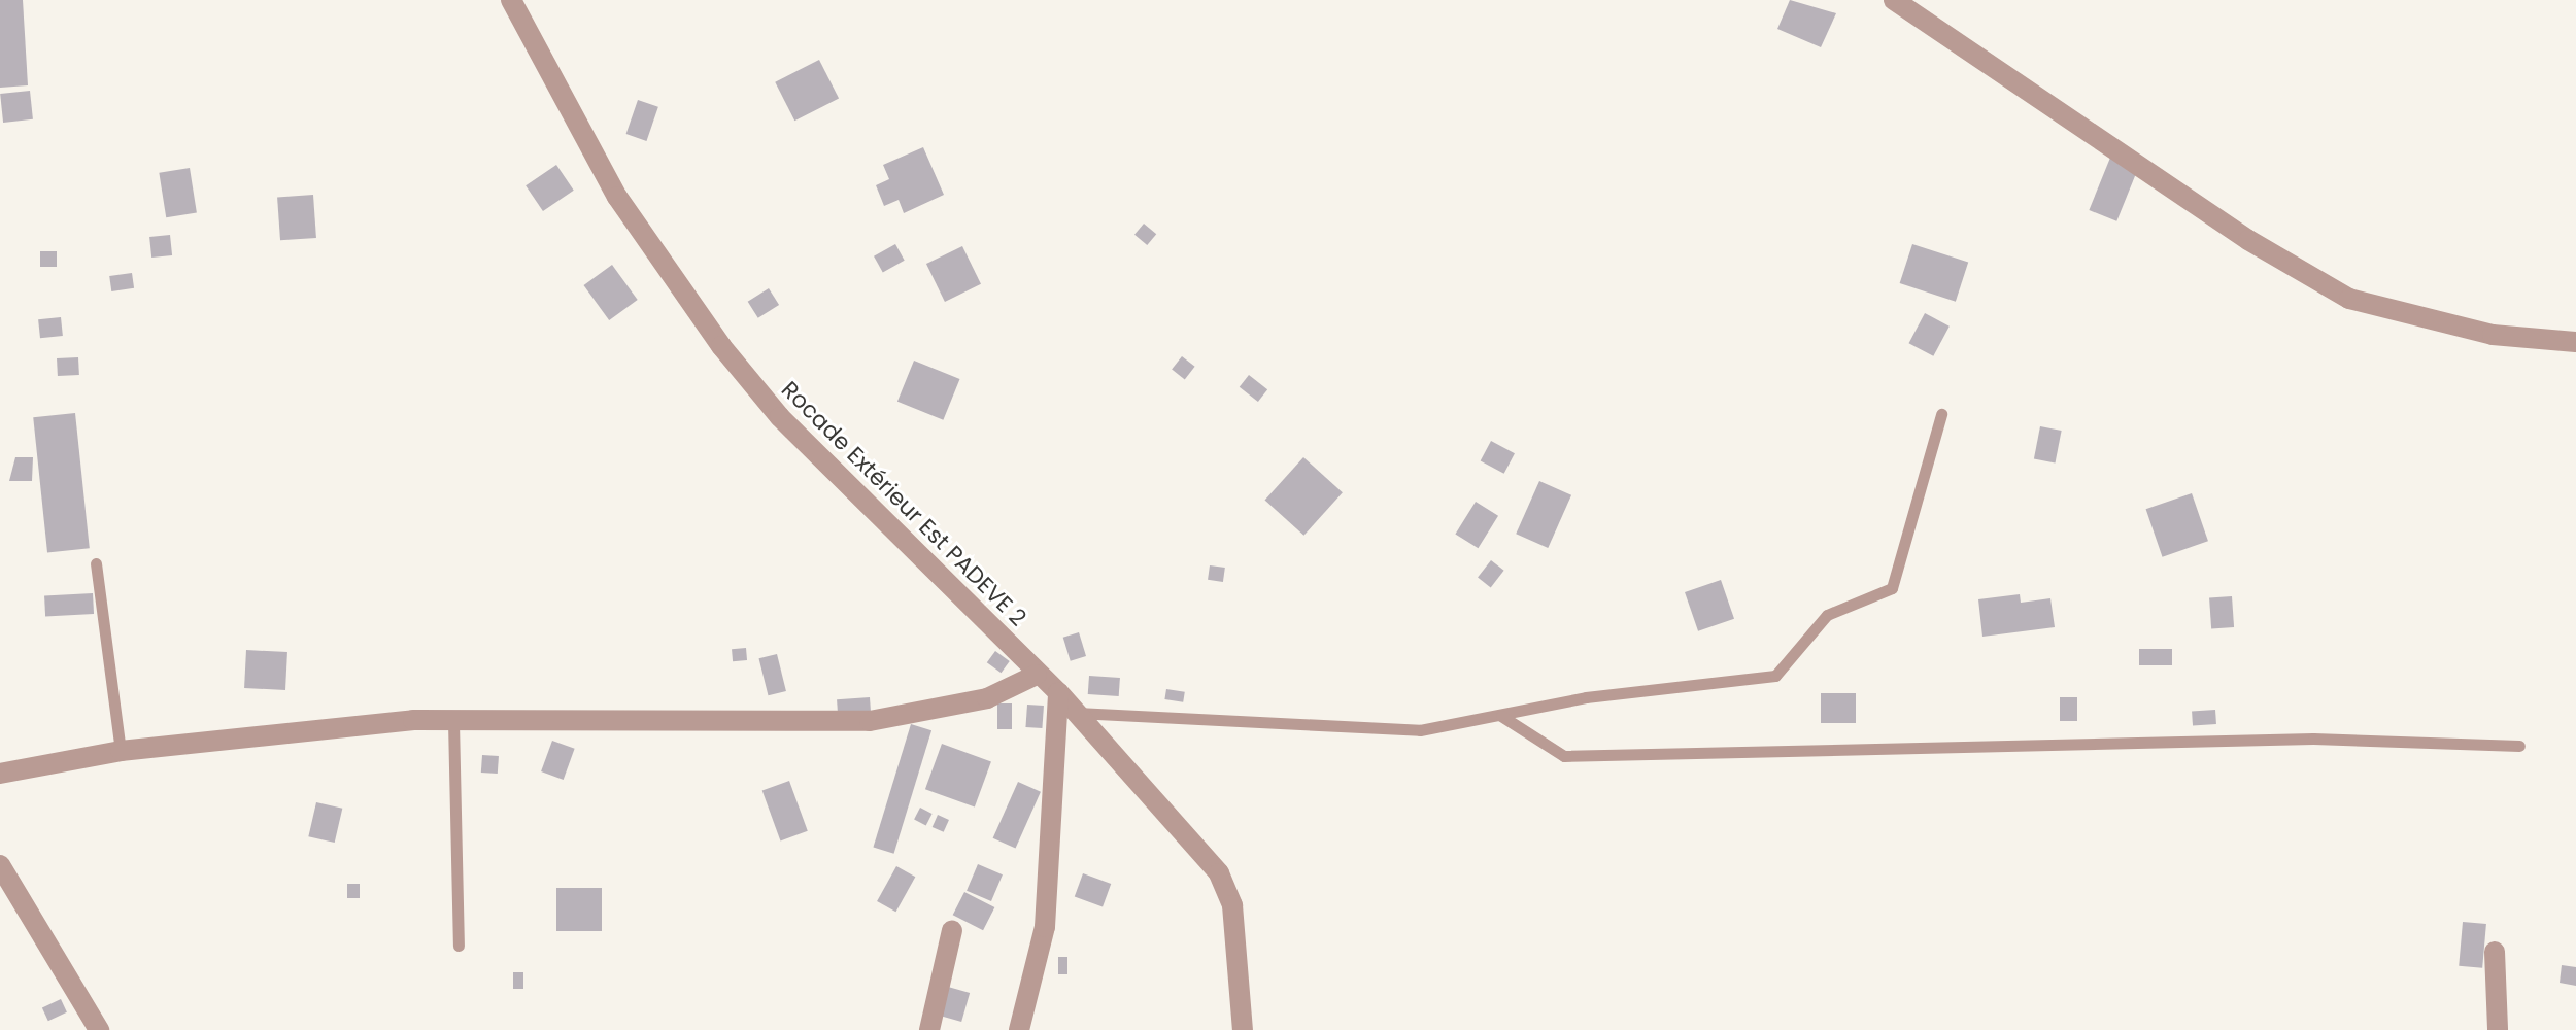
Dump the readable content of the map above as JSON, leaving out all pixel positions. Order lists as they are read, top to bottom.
{
  "streets": {
    "street": ["Rocade Extérieur Est PADEVE 2"]
  }
}
